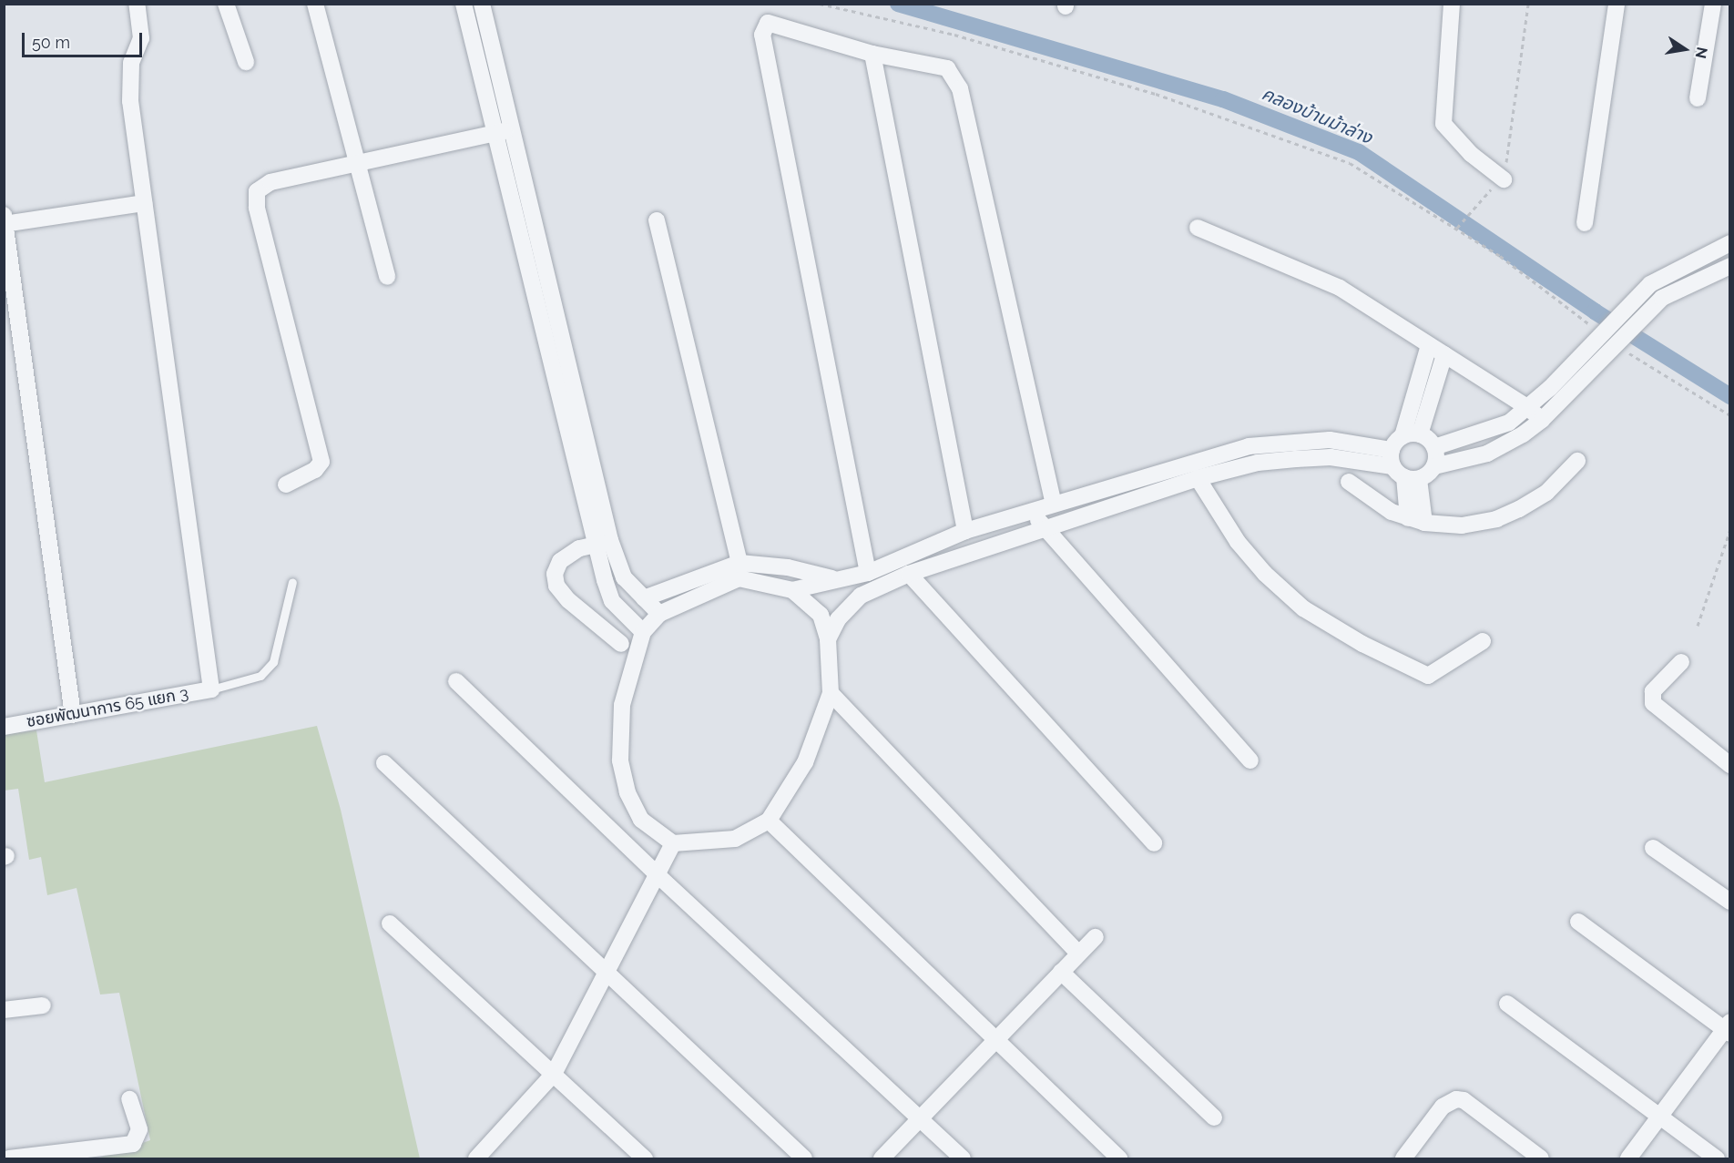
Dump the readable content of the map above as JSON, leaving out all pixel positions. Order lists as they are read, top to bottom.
{
  "streets": {
    "street": ["ซอยพัฒนาการ 65 แยก 3"]
  },
  "water": ["คลองบ้านม้าล่าง"],
  "scale_bar": "50 m",
  "north": "right"
}
